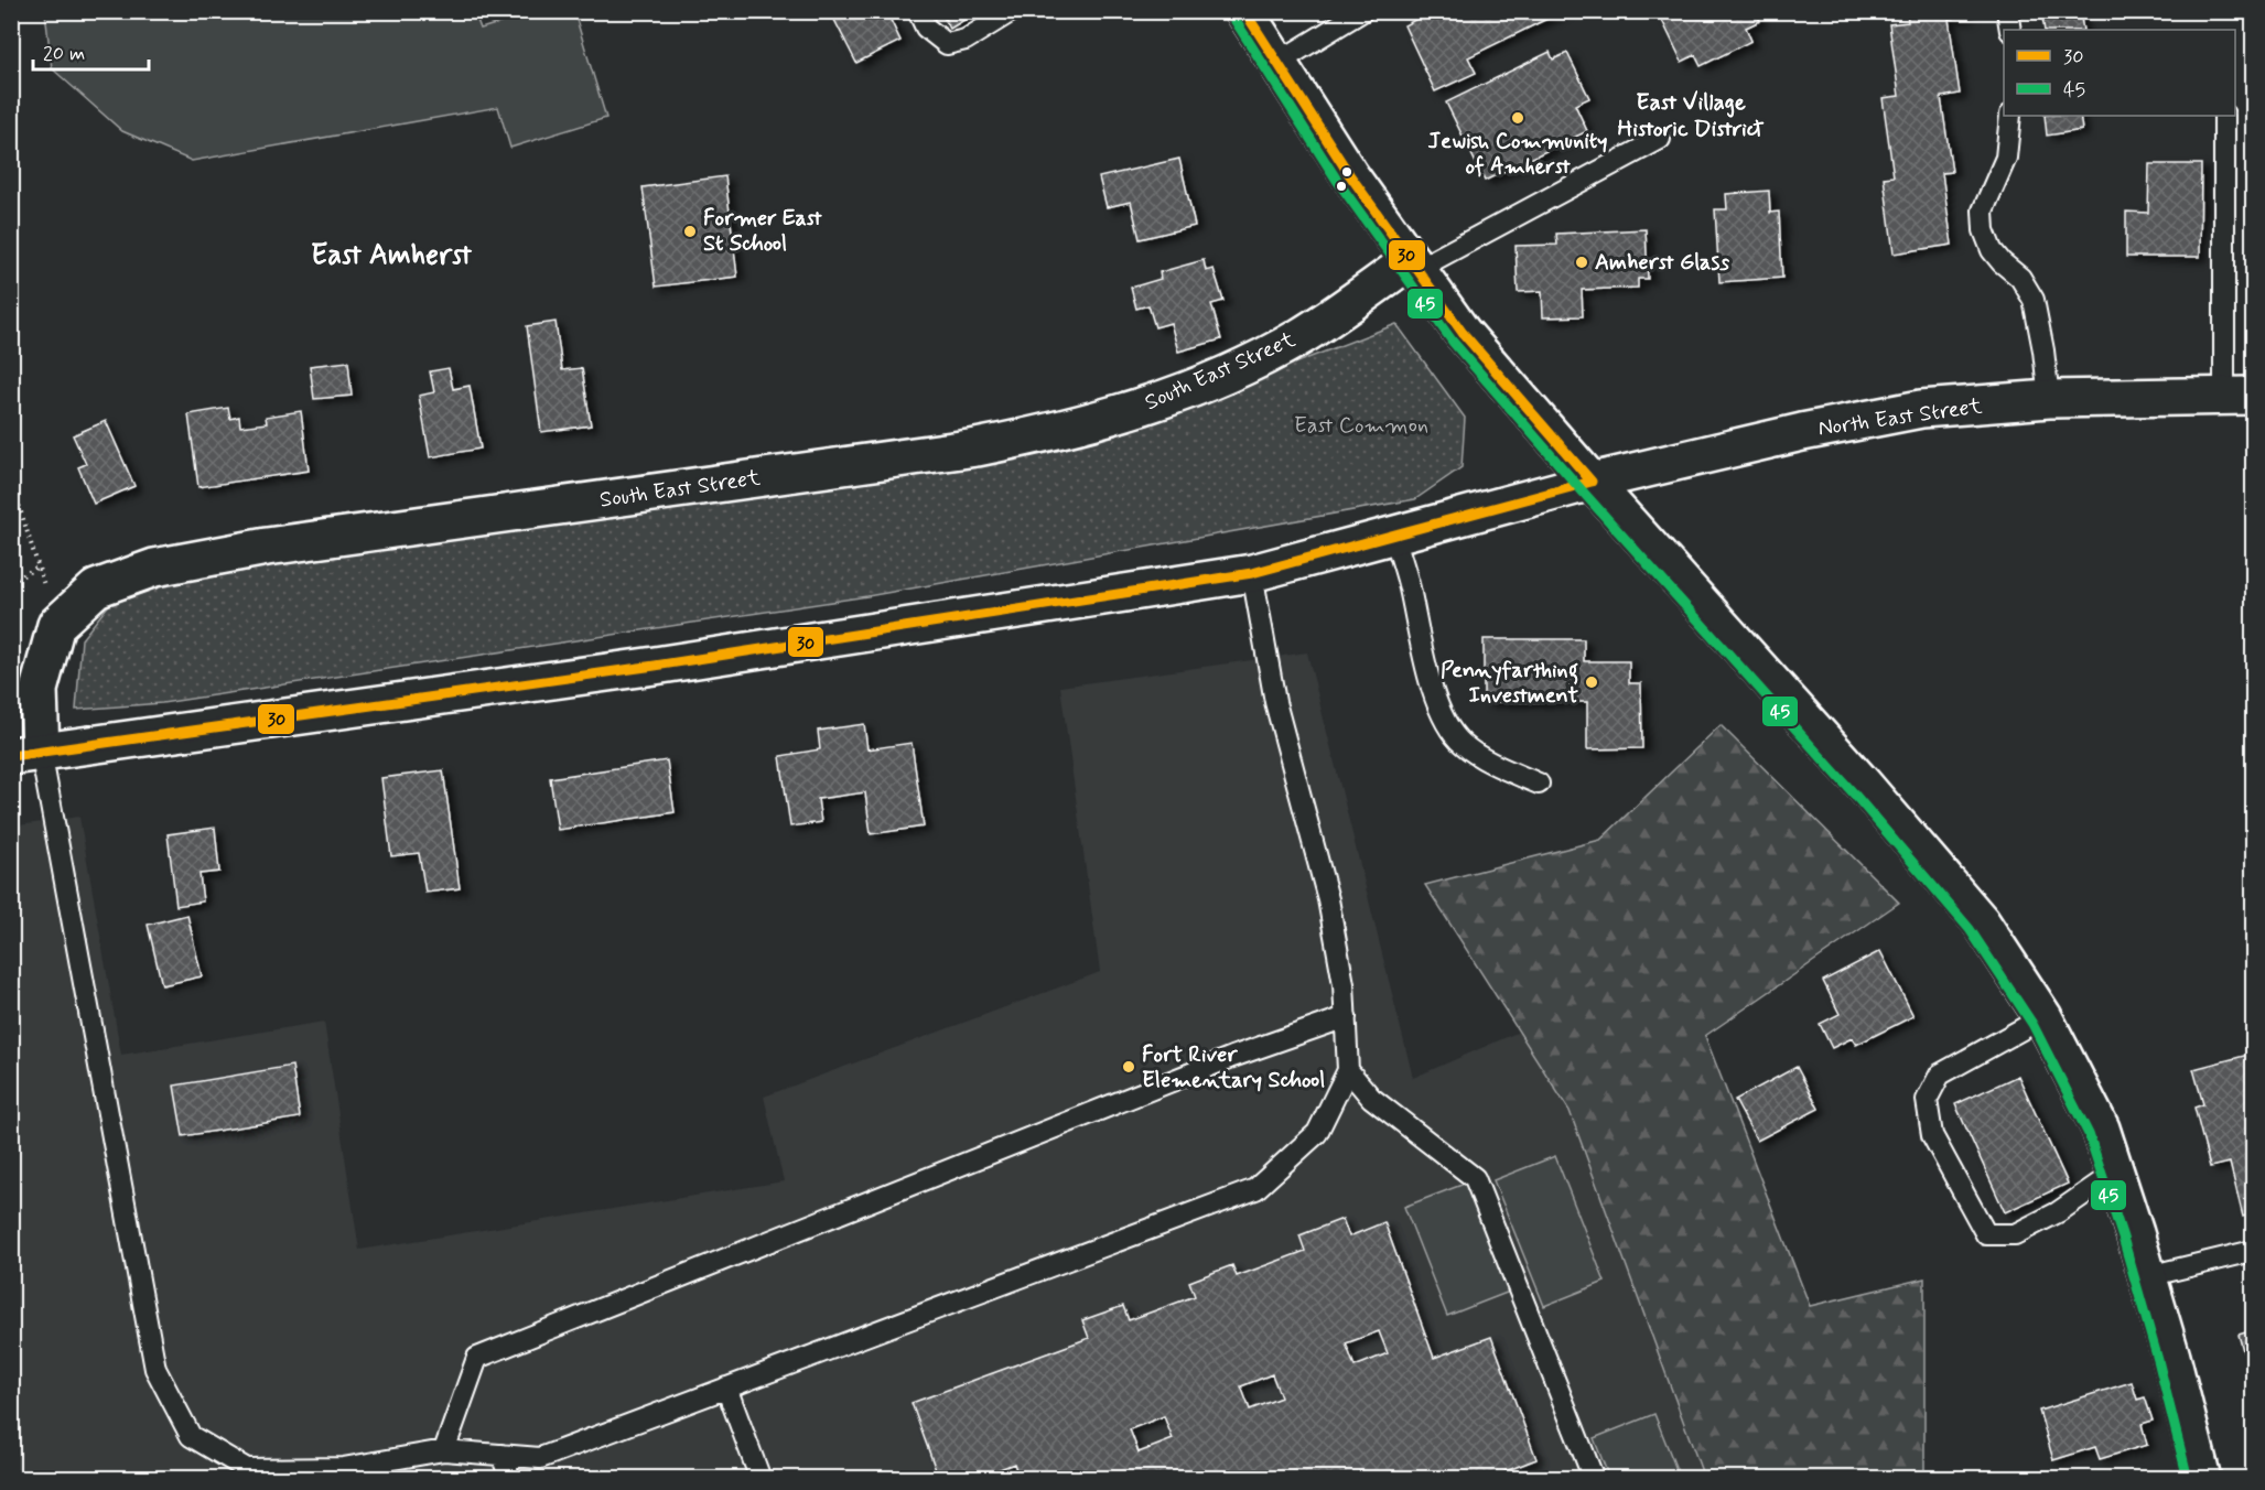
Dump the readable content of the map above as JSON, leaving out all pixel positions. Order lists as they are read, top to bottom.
{
  "streets": {
    "main road": ["South East Street", "North East Street"]
  },
  "districts": ["East Village Historic District", "East Amherst"],
  "parks": ["East Common"],
  "places": [
    "Jewish Community of Amherst",
    "Former East St School",
    "Amherst Glass",
    "Pennyfarthing Investment",
    "Fort River Elementary School"
  ],
  "lines": ["transit line 30", "transit line 45"],
  "legend": ["30", "45"],
  "scale_bar": "20 m"
}
